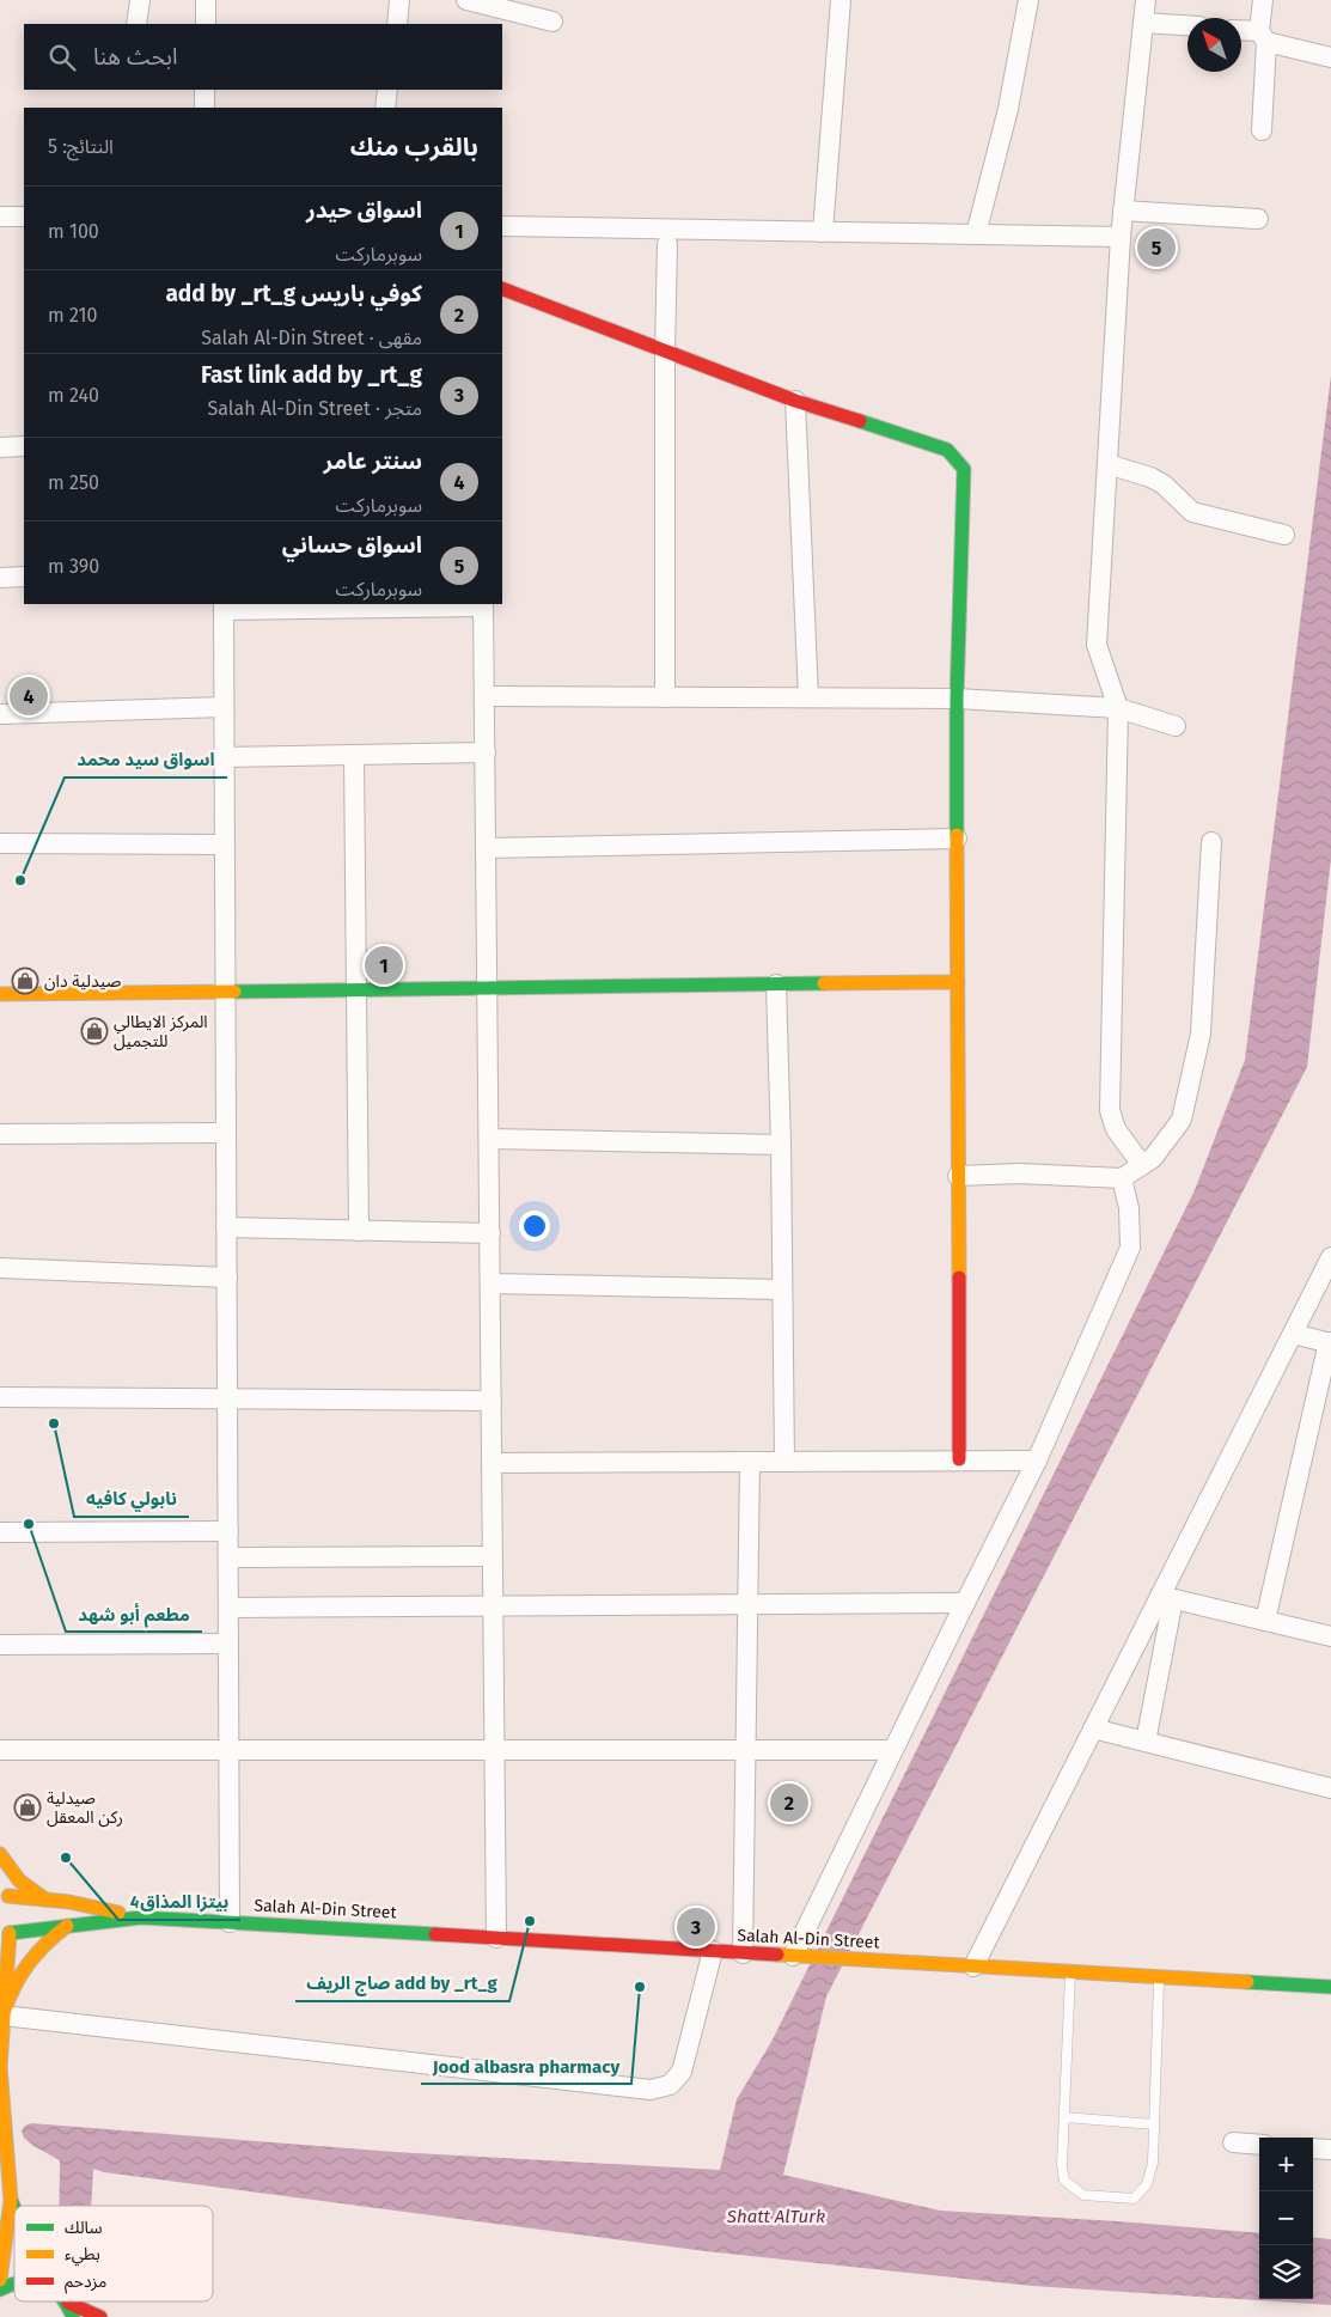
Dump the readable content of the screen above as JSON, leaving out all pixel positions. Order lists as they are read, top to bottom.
{
  "streets": {
    "street": ["Salah Al-Din Street"]
  },
  "water": ["Shatt AlTurk"],
  "places": {
    "other": [
      "اسواق سيد محمد",
      "نابولي كافيه",
      "مطعم أبو شهد",
      "بيتزا المذاق4",
      "صاج الريف add by _rt_g",
      "Jood albasra pharmacy"
    ],
    "shop": ["صيدلية دان", "المركز الايطالي للتجميل", "صيدلية ركن المعقل"]
  },
  "legend": ["سالك", "بطيء", "مزدحم"],
  "north": "top left",
  "page": {
    "search": "ابحث هنا",
    "heading": ["بالقرب منك", "النتائج: 5"],
    "list": [
      {
        "mark": "1",
        "name": "اسواق حيدر",
        "note": "سوبرماركت",
        "value": "100 m"
      },
      {
        "mark": "2",
        "name": "كوفي باريس add by _rt_g",
        "note": "مقهى · Salah Al-Din Street",
        "value": "210 m"
      },
      {
        "mark": "3",
        "name": "Fast link add by _rt_g",
        "note": "متجر · Salah Al-Din Street",
        "value": "240 m"
      },
      {
        "mark": "4",
        "name": "سنتر عامر",
        "note": "سوبرماركت",
        "value": "250 m"
      },
      {
        "mark": "5",
        "name": "اسواق حساني",
        "note": "سوبرماركت",
        "value": "390 m"
      }
    ],
    "pins": [
      "5",
      "4",
      "1",
      "2",
      "3"
    ],
    "map_buttons": ["+", "−"]
  }
}
